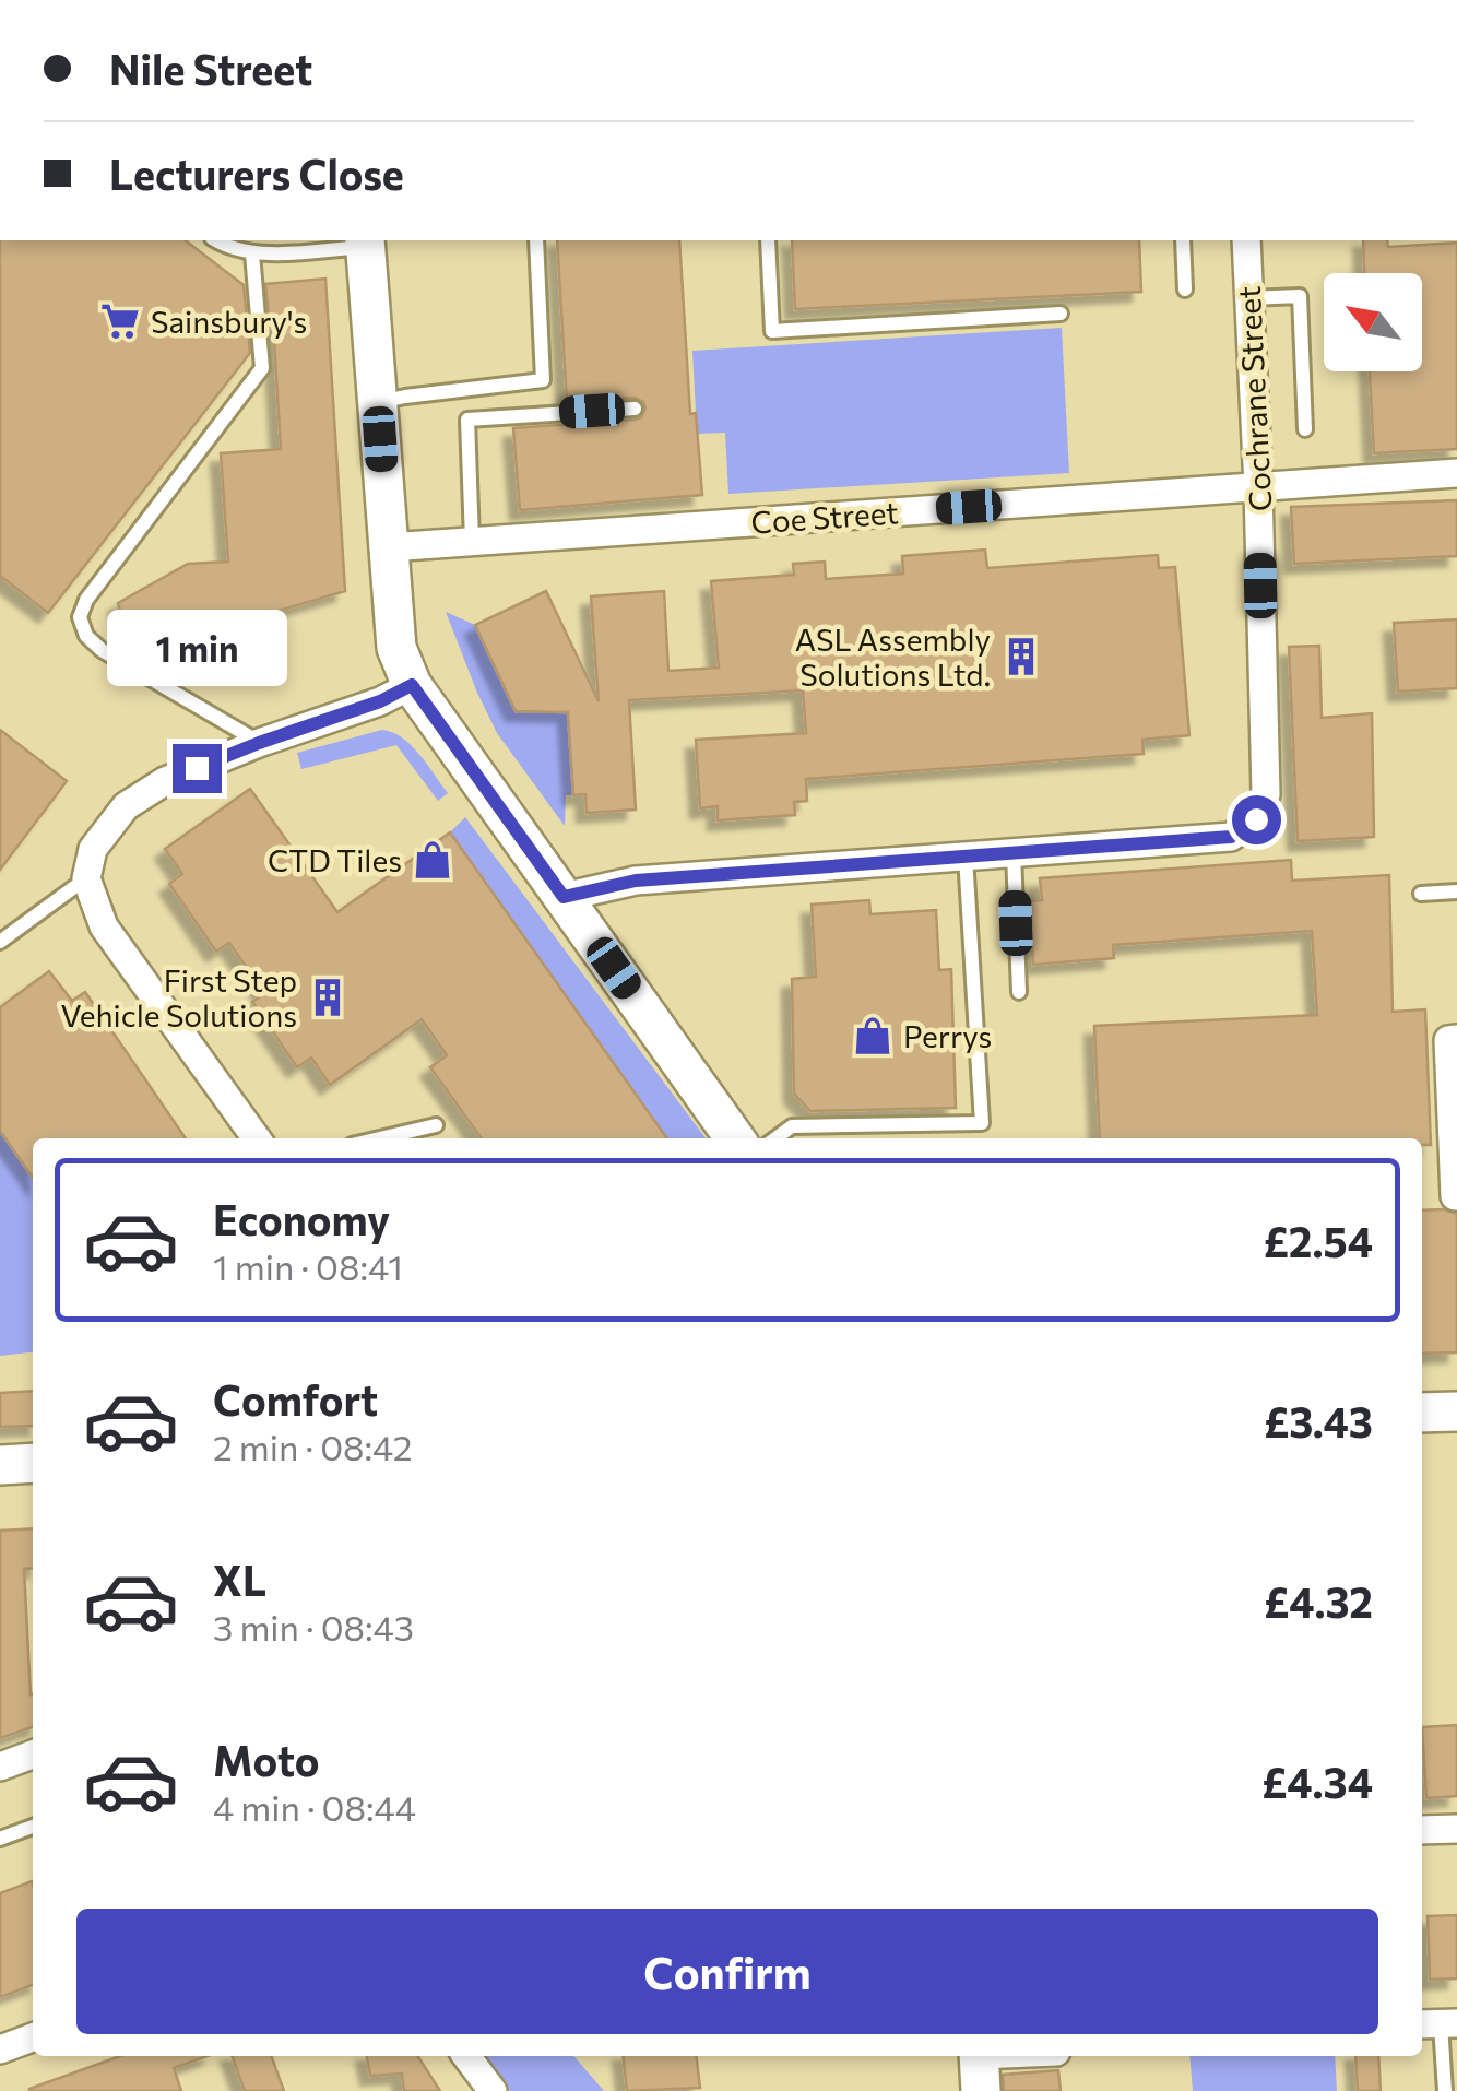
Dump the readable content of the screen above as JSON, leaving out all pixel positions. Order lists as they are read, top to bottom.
{
  "streets": {
    "street": ["Cochrane Street", "Coe Street"]
  },
  "crossings": [
    ["Cochrane Street", "Coe Street"]
  ],
  "places": {
    "supermarket": ["Sainsbury's"],
    "building": ["ASL Assembly Solutions Ltd.", "First Step Vehicle Solutions"],
    "shop": ["CTD Tiles", "Perrys"]
  },
  "north": "top left",
  "page": {
    "banner": ["Nile Street", "Lecturers Close"],
    "bubble": "1 min",
    "list": [
      {
        "name": "Economy",
        "note": "1 min · 08:41",
        "value": "£2.54"
      },
      {
        "name": "Comfort",
        "note": "2 min · 08:42",
        "value": "£3.43"
      },
      {
        "name": "XL",
        "note": "3 min · 08:43",
        "value": "£4.32"
      },
      {
        "name": "Moto",
        "note": "4 min · 08:44",
        "value": "£4.34"
      }
    ],
    "buttons": "Confirm"
  }
}
